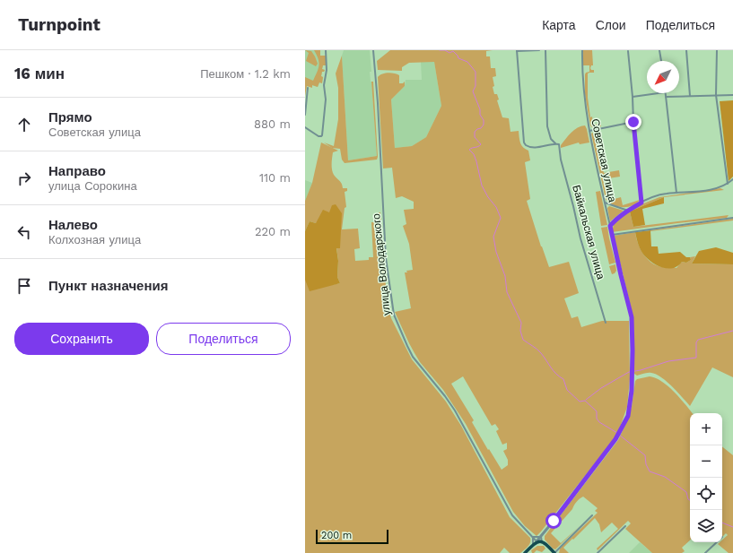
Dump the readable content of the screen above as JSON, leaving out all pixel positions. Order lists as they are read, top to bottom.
{
  "streets": {
    "street": ["Советская улица", "Байкальская улица", "улица Володарского"]
  },
  "crossings": [
    ["Советская улица", "улица Володарского"]
  ],
  "scale_bar": "200 m",
  "north": "bottom left",
  "page": {
    "header": "Turnpoint",
    "nav": ["Карта", "Слои", "Поделиться"],
    "heading": ["16 мин", "Пешком · 1.2 km"],
    "list": [
      ["Прямо", "Советская улица", "880 m"],
      ["Направо", "улица Сорокина", "110 m"],
      ["Налево", "Колхозная улица", "220 m"],
      "Пункт назначения"
    ],
    "buttons": ["Сохранить", "Поделиться"],
    "map_buttons": ["+", "−"],
    "scale": "200 m"
  }
}
